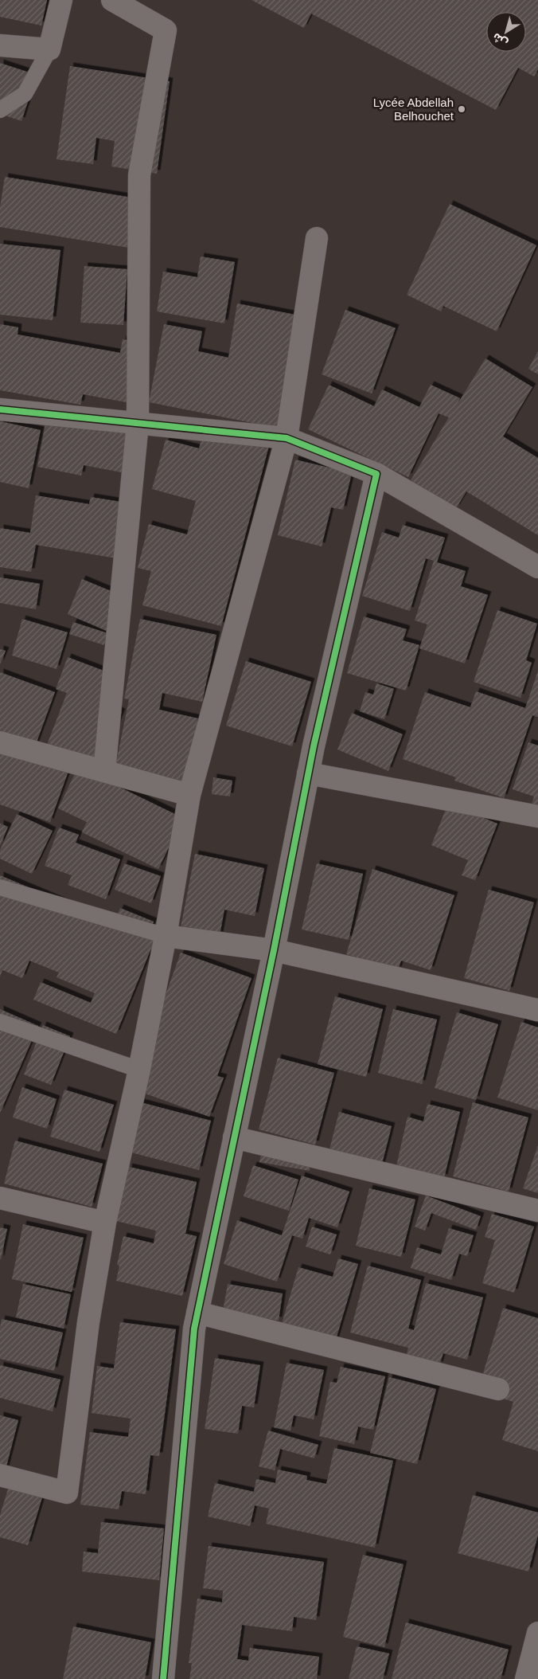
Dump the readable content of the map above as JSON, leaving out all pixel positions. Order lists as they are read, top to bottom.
{
  "places": ["Lycée Abdellah Belhouchet"],
  "north": "bottom left"
}
